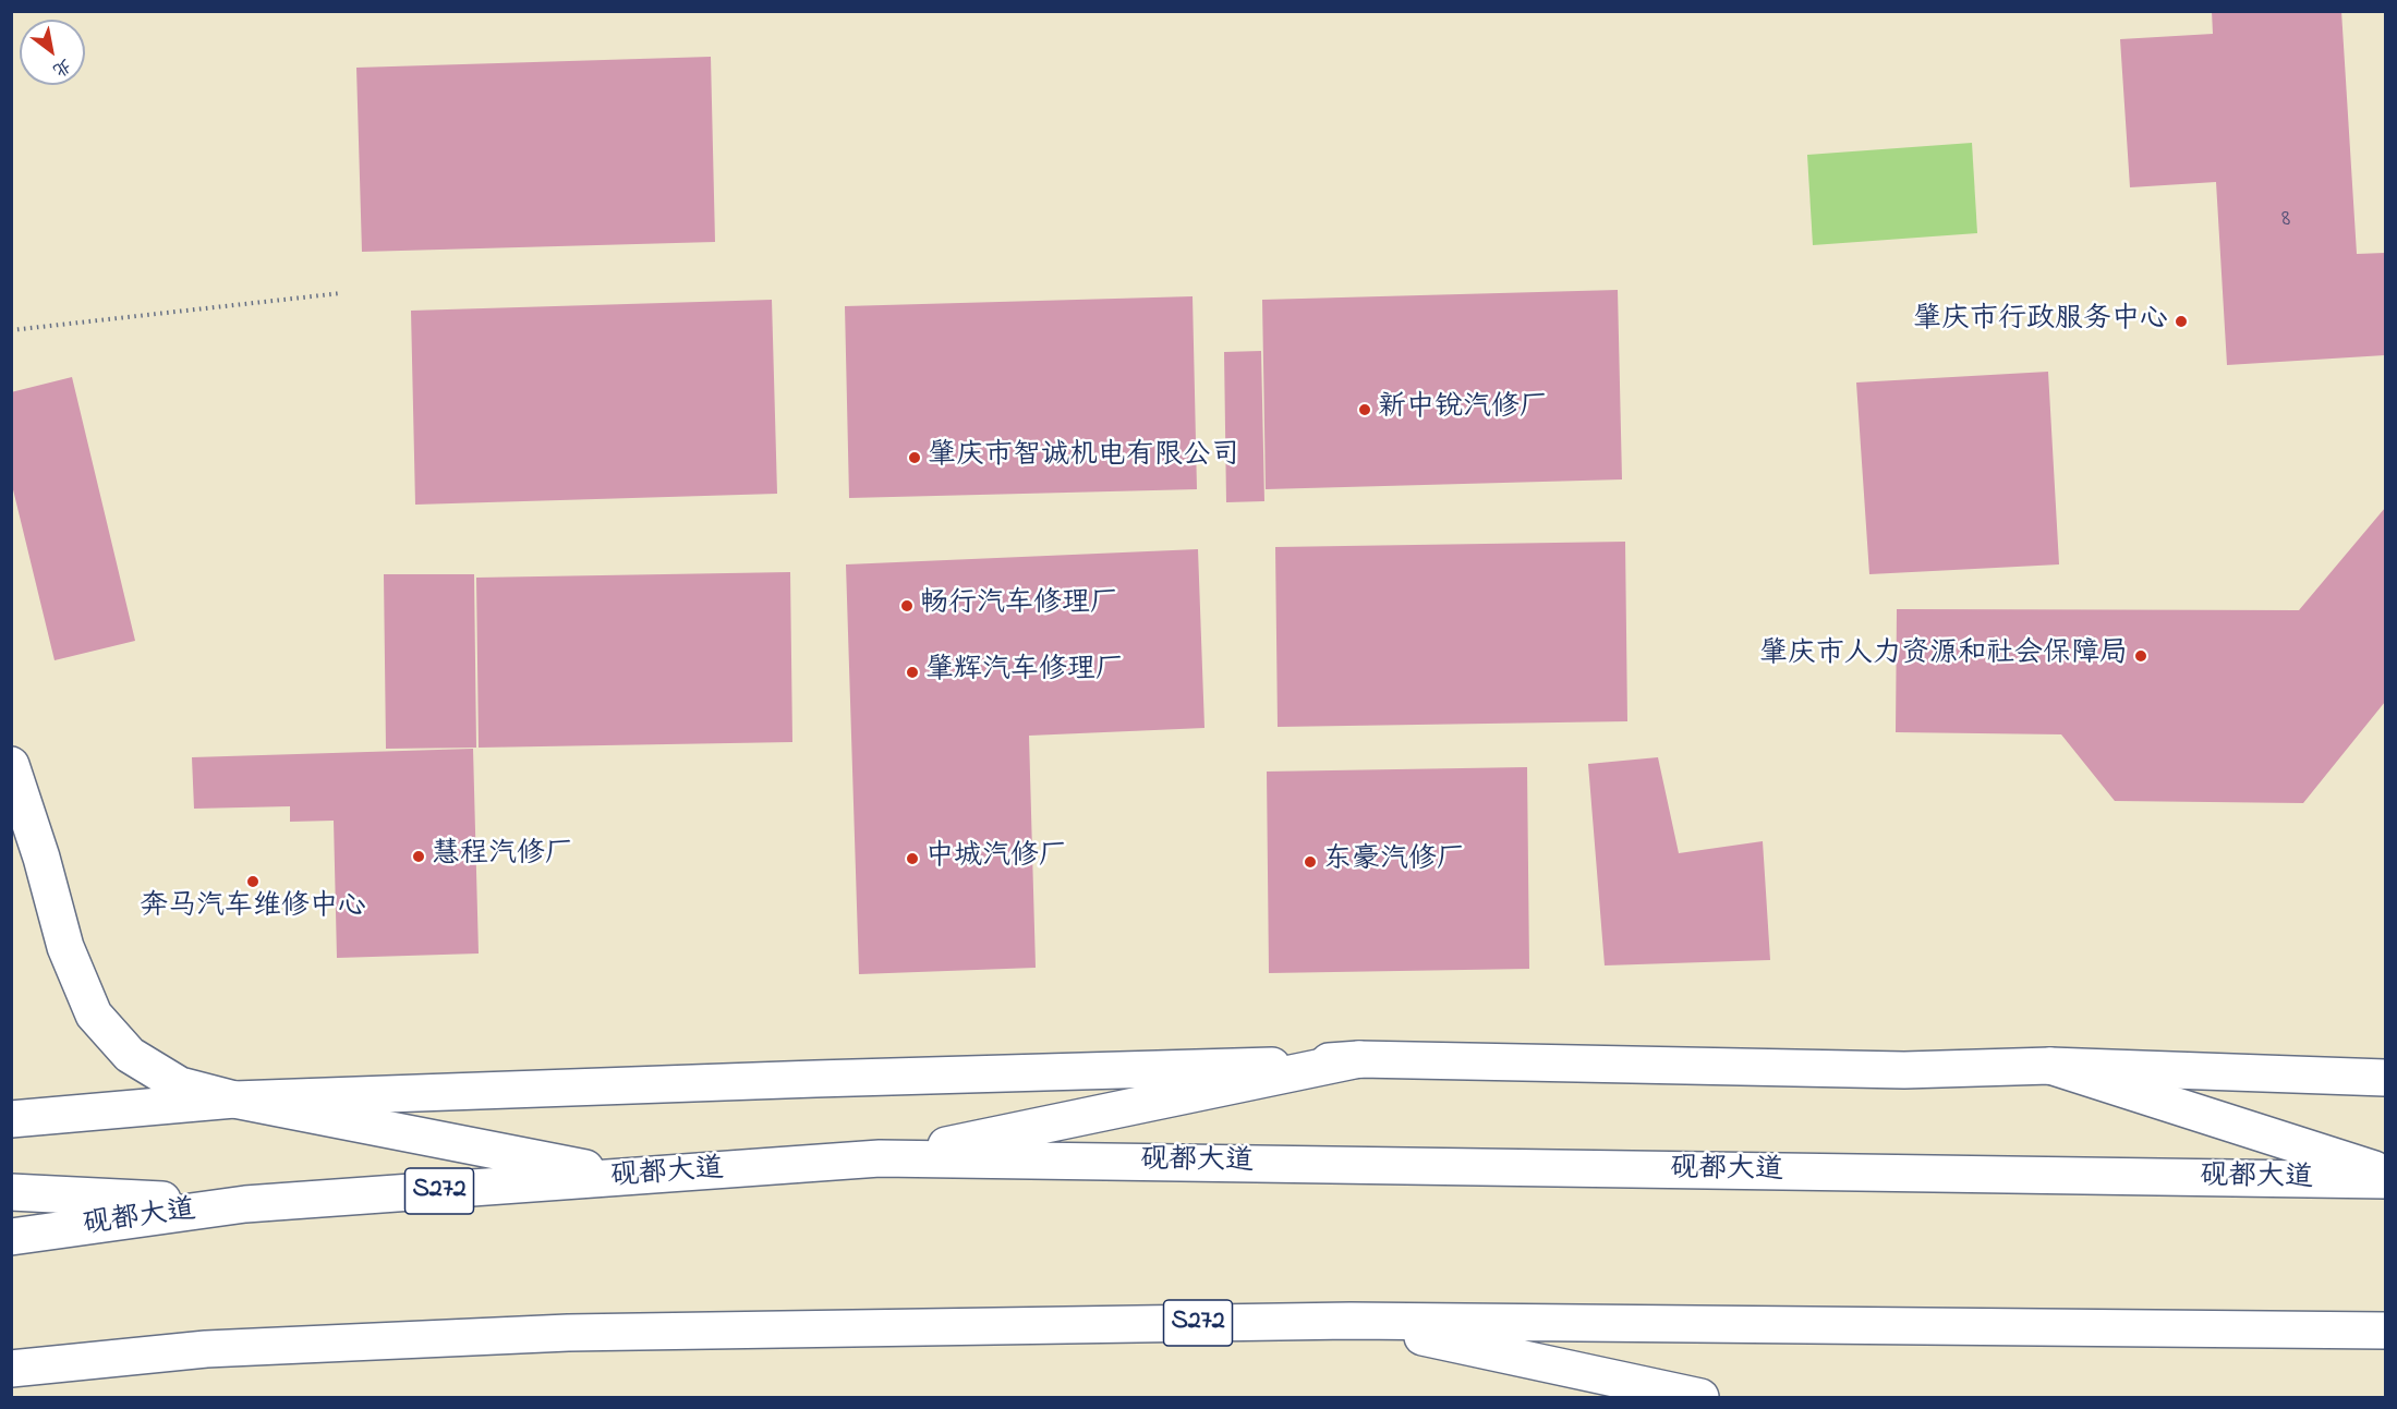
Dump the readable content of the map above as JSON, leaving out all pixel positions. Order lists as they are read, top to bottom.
{
  "streets": {
    "main road": ["砚都大道", "S272"]
  },
  "places": [
    "肇庆市行政服务中心",
    "新中锐汽修厂",
    "肇庆市智诚机电有限公司",
    "畅行汽车修理厂",
    "肇庆市人力资源和社会保障局",
    "肇辉汽车修理厂",
    "慧程汽修厂",
    "中城汽修厂",
    "东豪汽修厂",
    "奔马汽车维修中心"
  ],
  "house_numbers": ["8"],
  "north": "bottom right"
}
